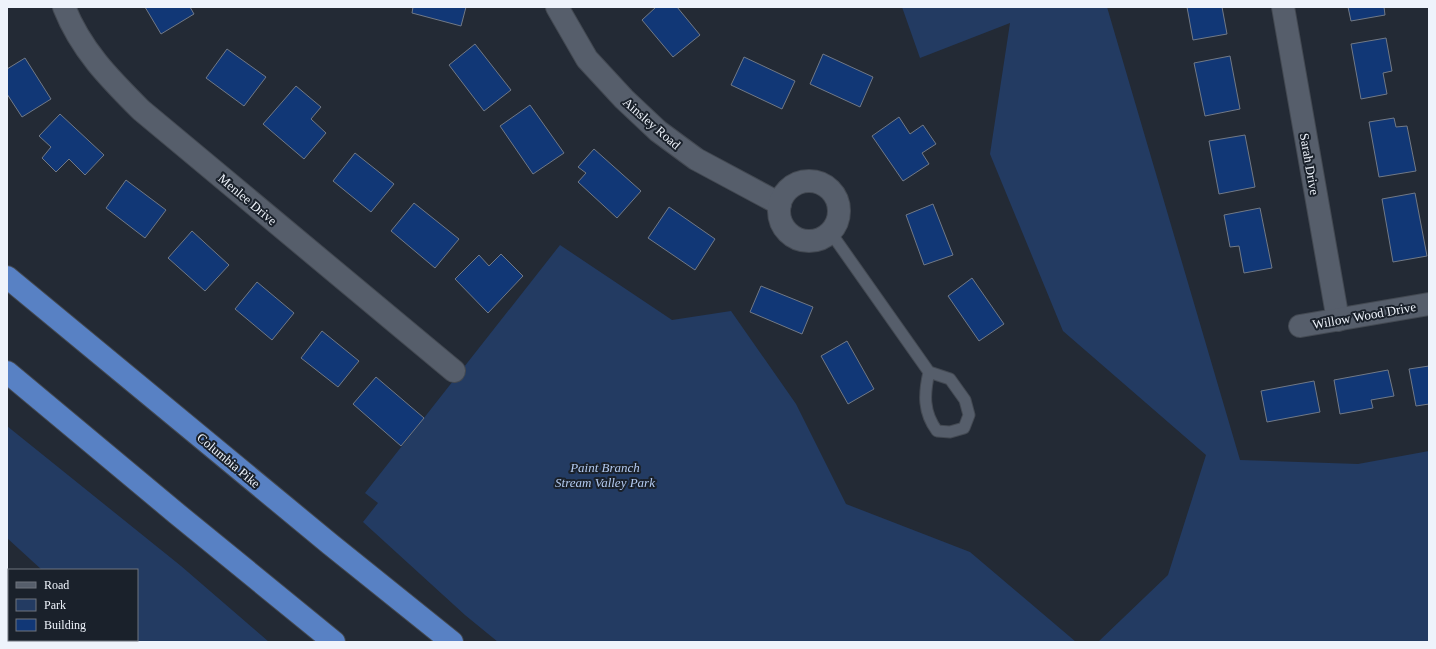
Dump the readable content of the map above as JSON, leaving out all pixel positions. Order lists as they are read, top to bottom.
{
  "streets": {
    "highway": ["Columbia Pike"],
    "street": [
      "Ainsley Road",
      "Sarah Drive",
      "Menlee Drive",
      "Willow Wood Drive"
    ]
  },
  "crossings": [
    ["Sarah Drive", "Willow Wood Drive"]
  ],
  "parks": ["Paint Branch Stream Valley Park"],
  "legend": ["Road", "Park", "Building"]
}
